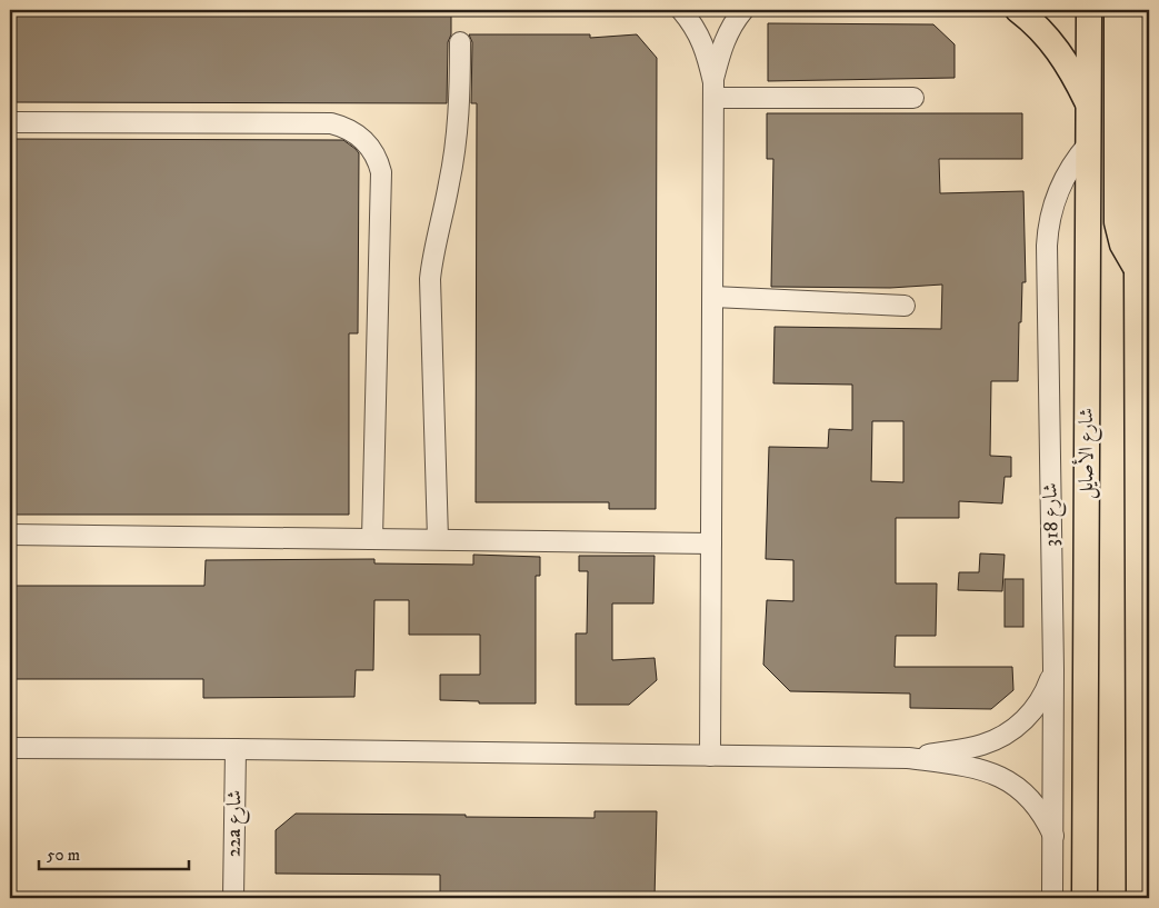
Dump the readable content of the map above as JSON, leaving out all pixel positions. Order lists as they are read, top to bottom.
{
  "streets": {
    "main road": ["شارع الأصايل"],
    "street": ["شارع 318", "22a شارع"]
  },
  "crossings": [
    ["شارع الأصايل", "شارع 318"]
  ],
  "scale_bar": "50 m"
}
